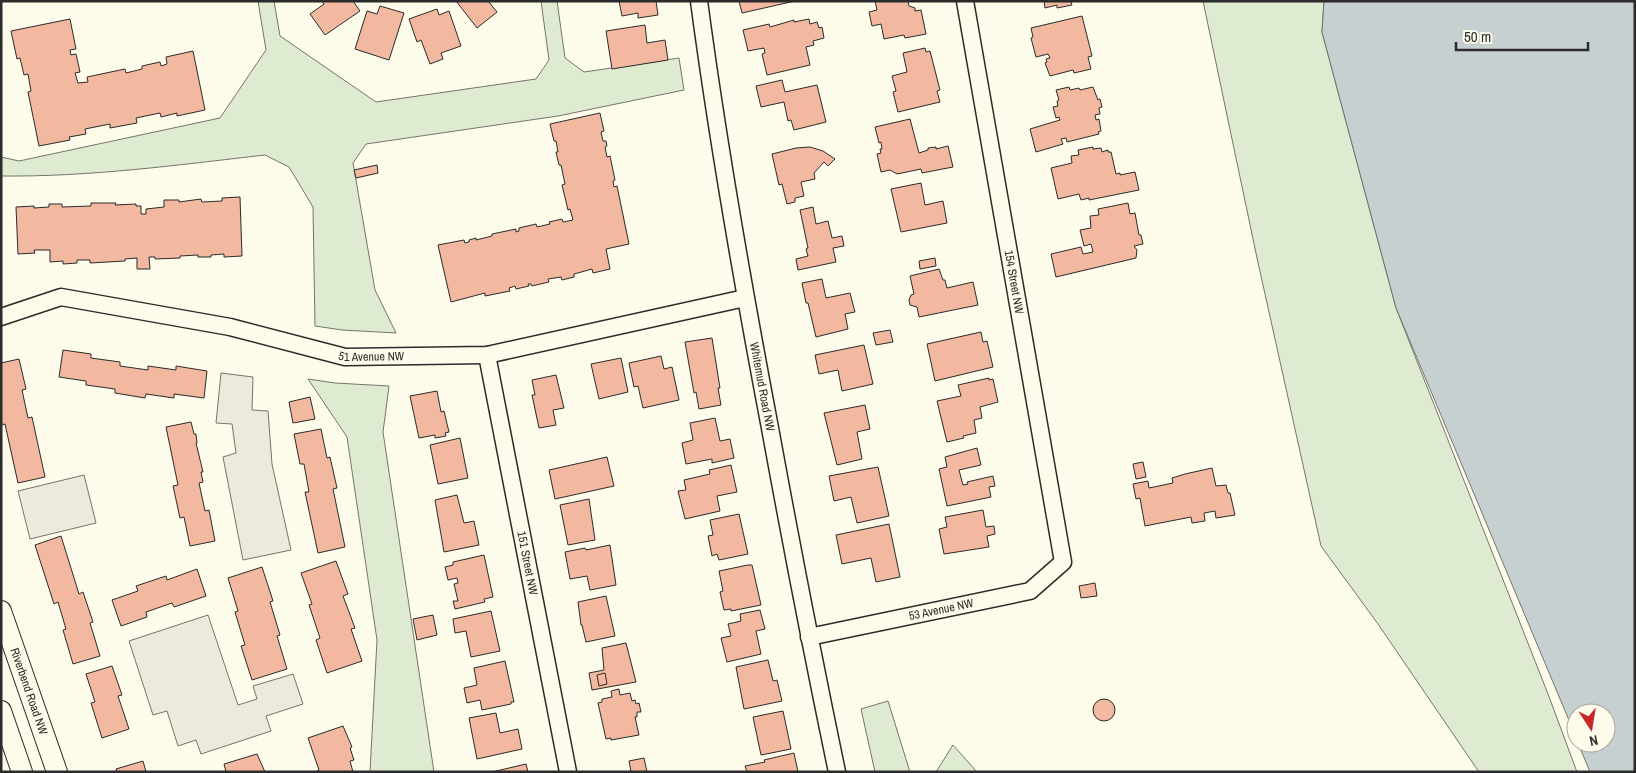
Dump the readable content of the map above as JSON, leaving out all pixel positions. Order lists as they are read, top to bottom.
{
  "streets": {
    "street": [
      "154 Street NW",
      "51 Avenue NW",
      "Whitemud Road NW",
      "151 Street NW",
      "53 Avenue NW",
      "Riverbend Road NW"
    ]
  },
  "crossings": [
    ["154 Street NW", "53 Avenue NW"],
    ["51 Avenue NW", "Whitemud Road NW"],
    ["51 Avenue NW", "151 Street NW"],
    ["Whitemud Road NW", "53 Avenue NW"]
  ],
  "scale_bar": "50 m",
  "north": "bottom"
}
